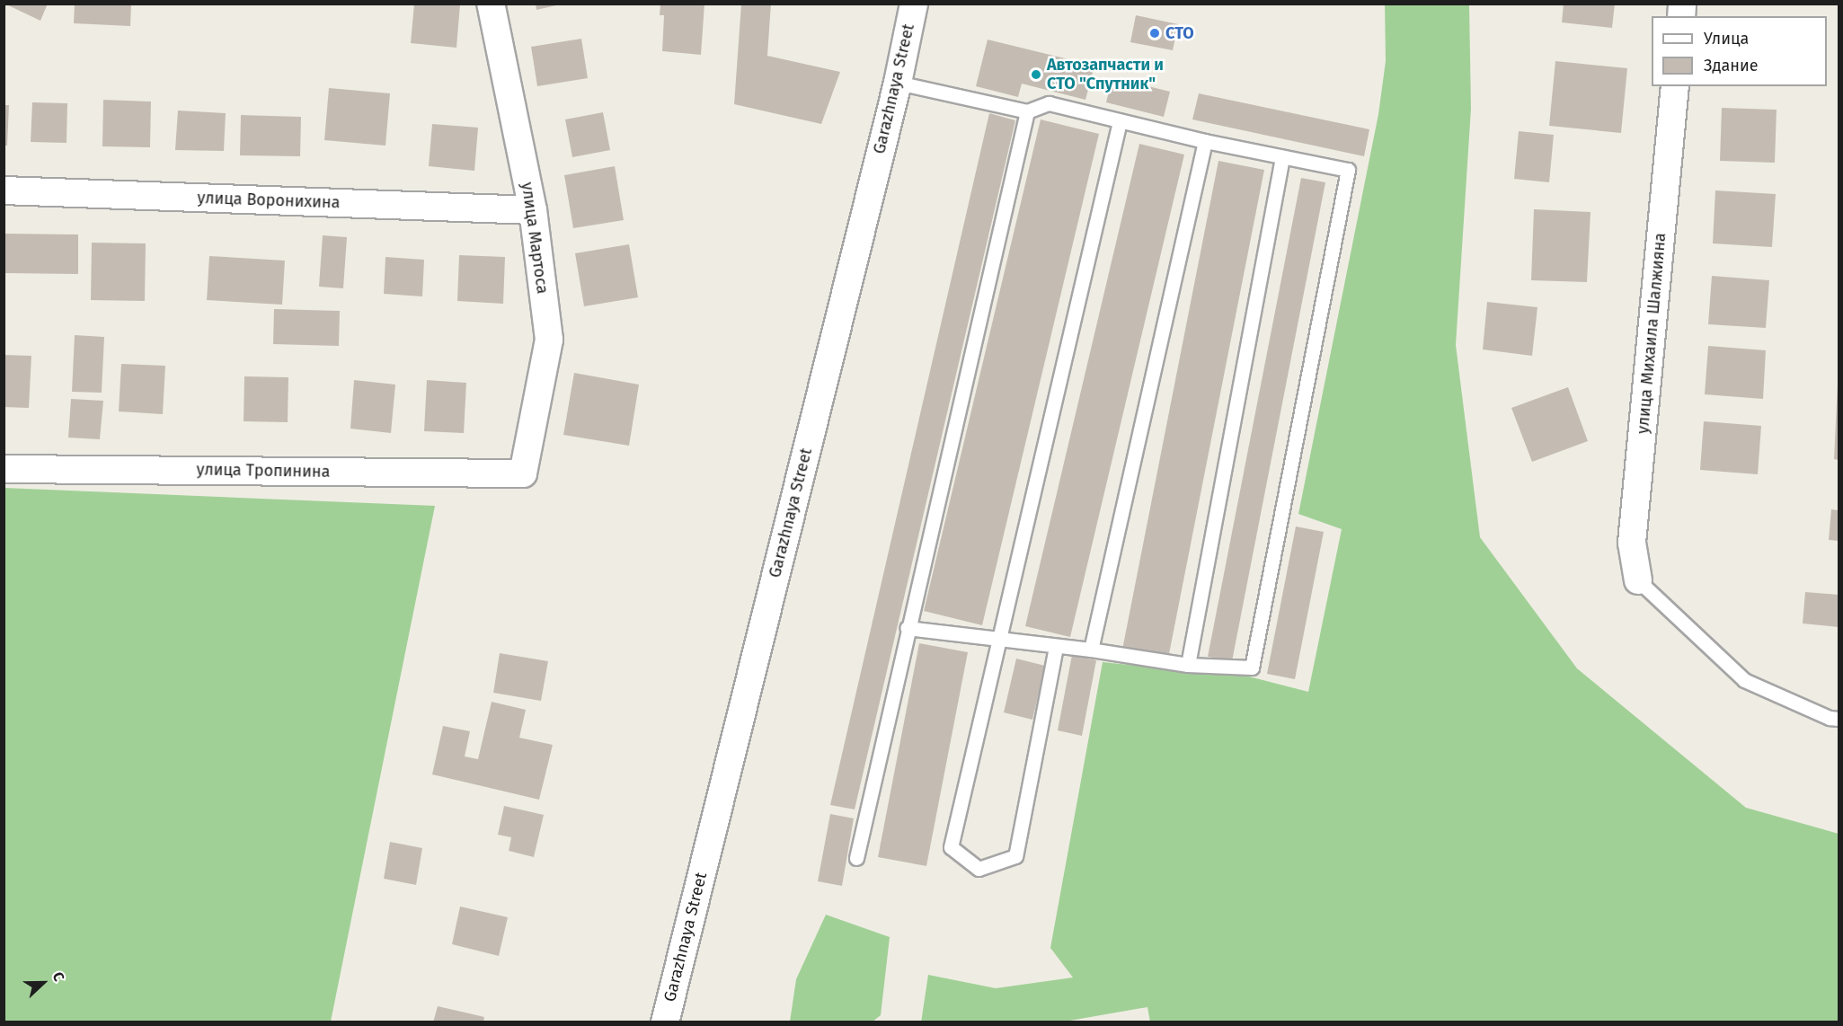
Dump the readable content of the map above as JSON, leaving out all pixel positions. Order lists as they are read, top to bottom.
{
  "streets": {
    "street": [
      "Garazhnaya Street",
      "улица Воронихина",
      "улица Мартоса",
      "улица Михаила Шалжияна",
      "улица Тропинина"
    ]
  },
  "crossings": [
    ["улица Воронихина", "улица Мартоса"],
    ["улица Мартоса", "улица Тропинина"]
  ],
  "places": ["СТО", "Автозапчасти и СТО \"Спутник\""],
  "legend": ["Улица", "Здание"],
  "north": "right"
}
